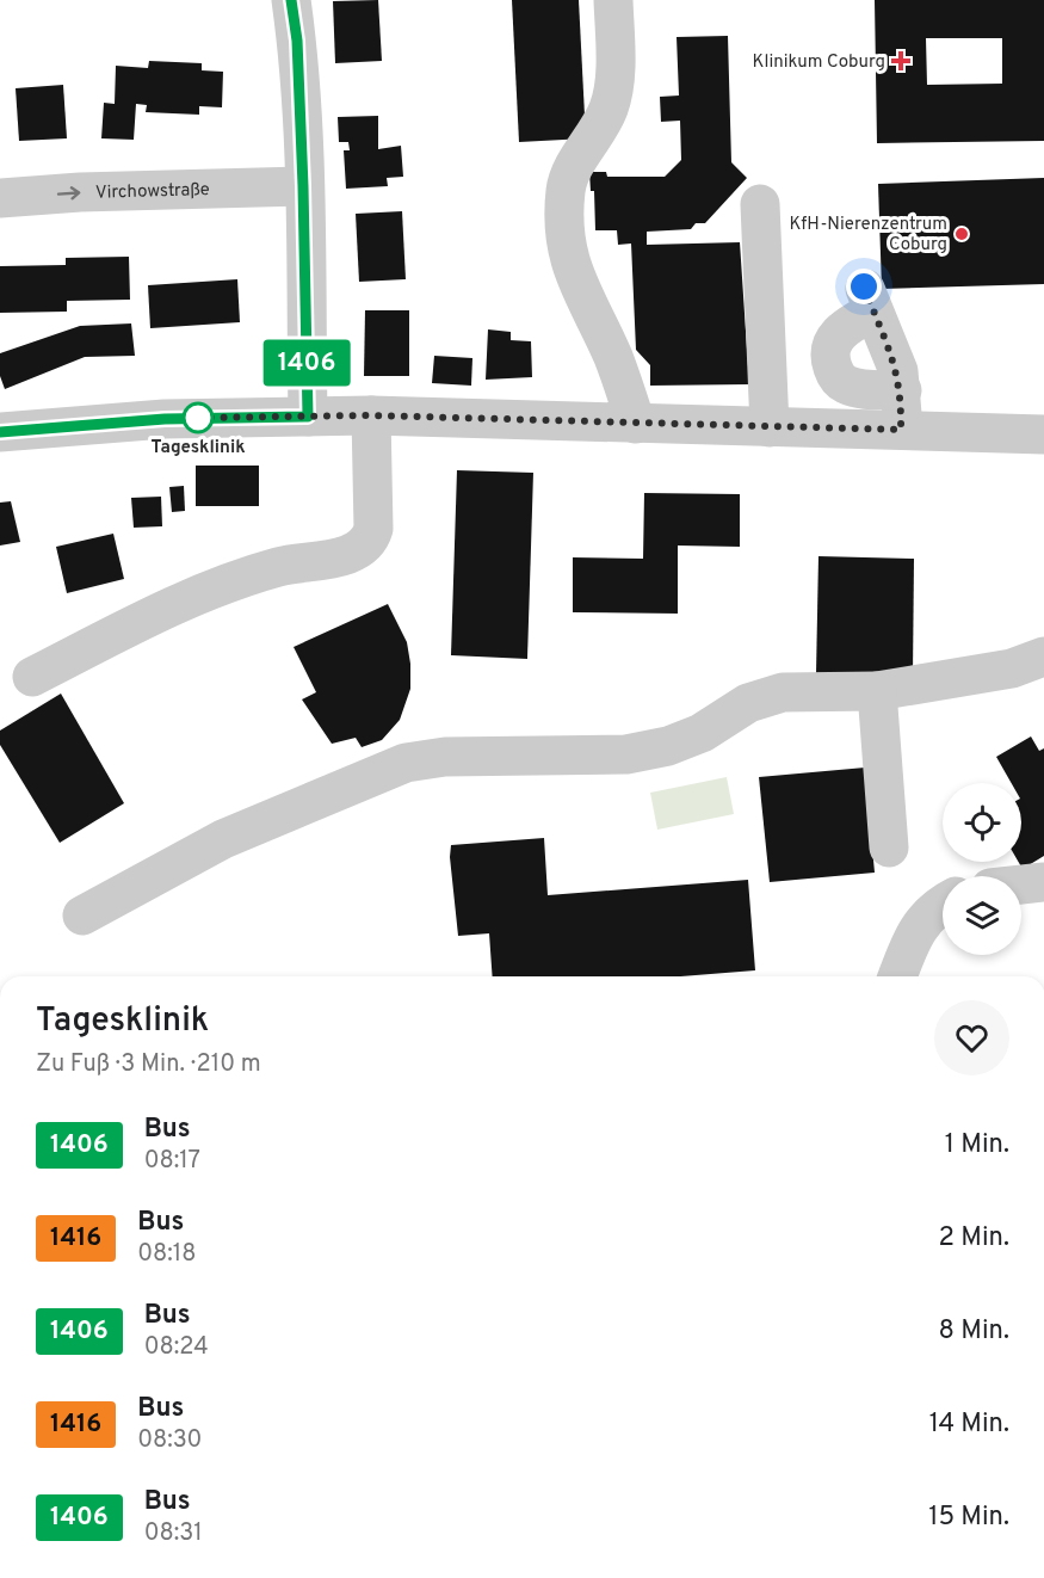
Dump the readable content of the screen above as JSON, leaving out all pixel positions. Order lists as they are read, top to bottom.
{
  "streets": {
    "street": ["Virchowstraße"]
  },
  "places": {
    "health": ["Klinikum Coburg"],
    "other": ["KfH-Nierenzentrum Coburg", "Tagesklinik"]
  },
  "lines": ["bus line 1406"],
  "page": {
    "on_map": "1406",
    "heading": ["Tagesklinik", "Zu Fuß · 3 Min. · 210 m"],
    "list": [
      {
        "mark": "1406",
        "name": "Bus",
        "note": "08:17",
        "value": "1 Min."
      },
      {
        "mark": "1416",
        "name": "Bus",
        "note": "08:18",
        "value": "2 Min."
      },
      {
        "mark": "1406",
        "name": "Bus",
        "note": "08:24",
        "value": "8 Min."
      },
      {
        "mark": "1416",
        "name": "Bus",
        "note": "08:30",
        "value": "14 Min."
      },
      {
        "mark": "1406",
        "name": "Bus",
        "note": "08:31",
        "value": "15 Min."
      }
    ]
  }
}
